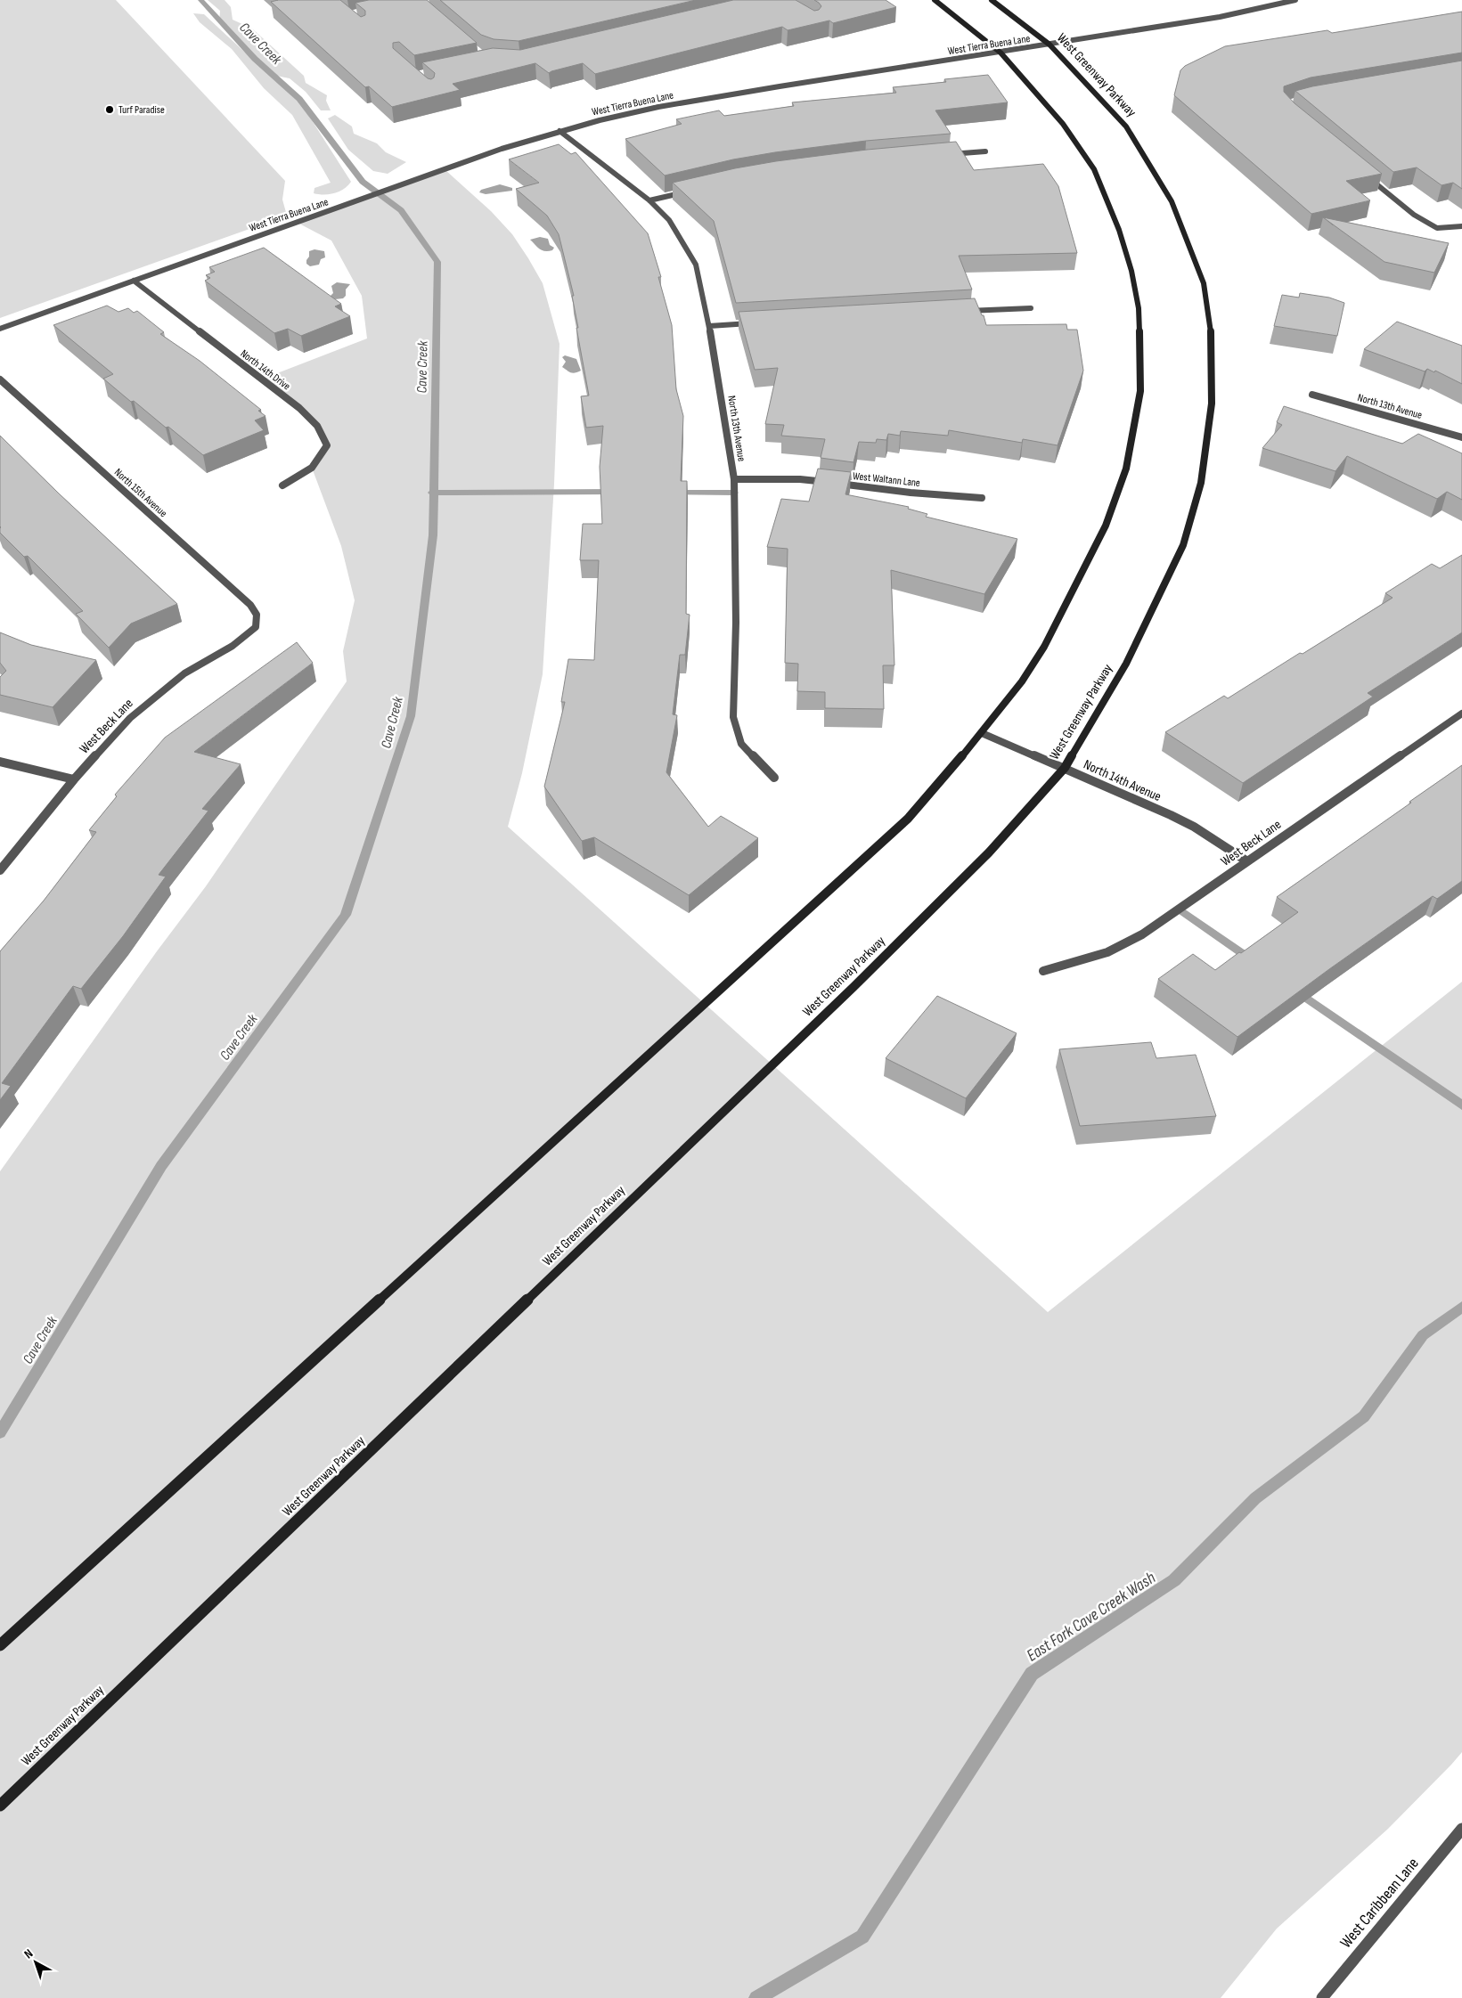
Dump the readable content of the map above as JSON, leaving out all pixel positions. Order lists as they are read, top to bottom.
{
  "streets": {
    "main road": ["West Greenway Parkway"],
    "street": [
      "West Tierra Buena Lane",
      "North 14th Drive",
      "North 13th Avenue",
      "West Waltann Lane",
      "North 15th Avenue",
      "West Beck Lane",
      "North 14th Avenue",
      "West Caribbean Lane"
    ]
  },
  "crossings": [
    ["West Tierra Buena Lane", "West Greenway Parkway"],
    ["West Tierra Buena Lane", "North 14th Drive"],
    ["West Tierra Buena Lane", "North 13th Avenue"],
    ["West Greenway Parkway", "North 14th Avenue"],
    ["North 13th Avenue", "West Waltann Lane"],
    ["North 15th Avenue", "West Beck Lane"],
    ["West Beck Lane", "North 14th Avenue"]
  ],
  "water": ["Cave Creek", "East Fork Cave Creek Wash"],
  "places": ["Turf Paradise"],
  "north": "top left"
}
